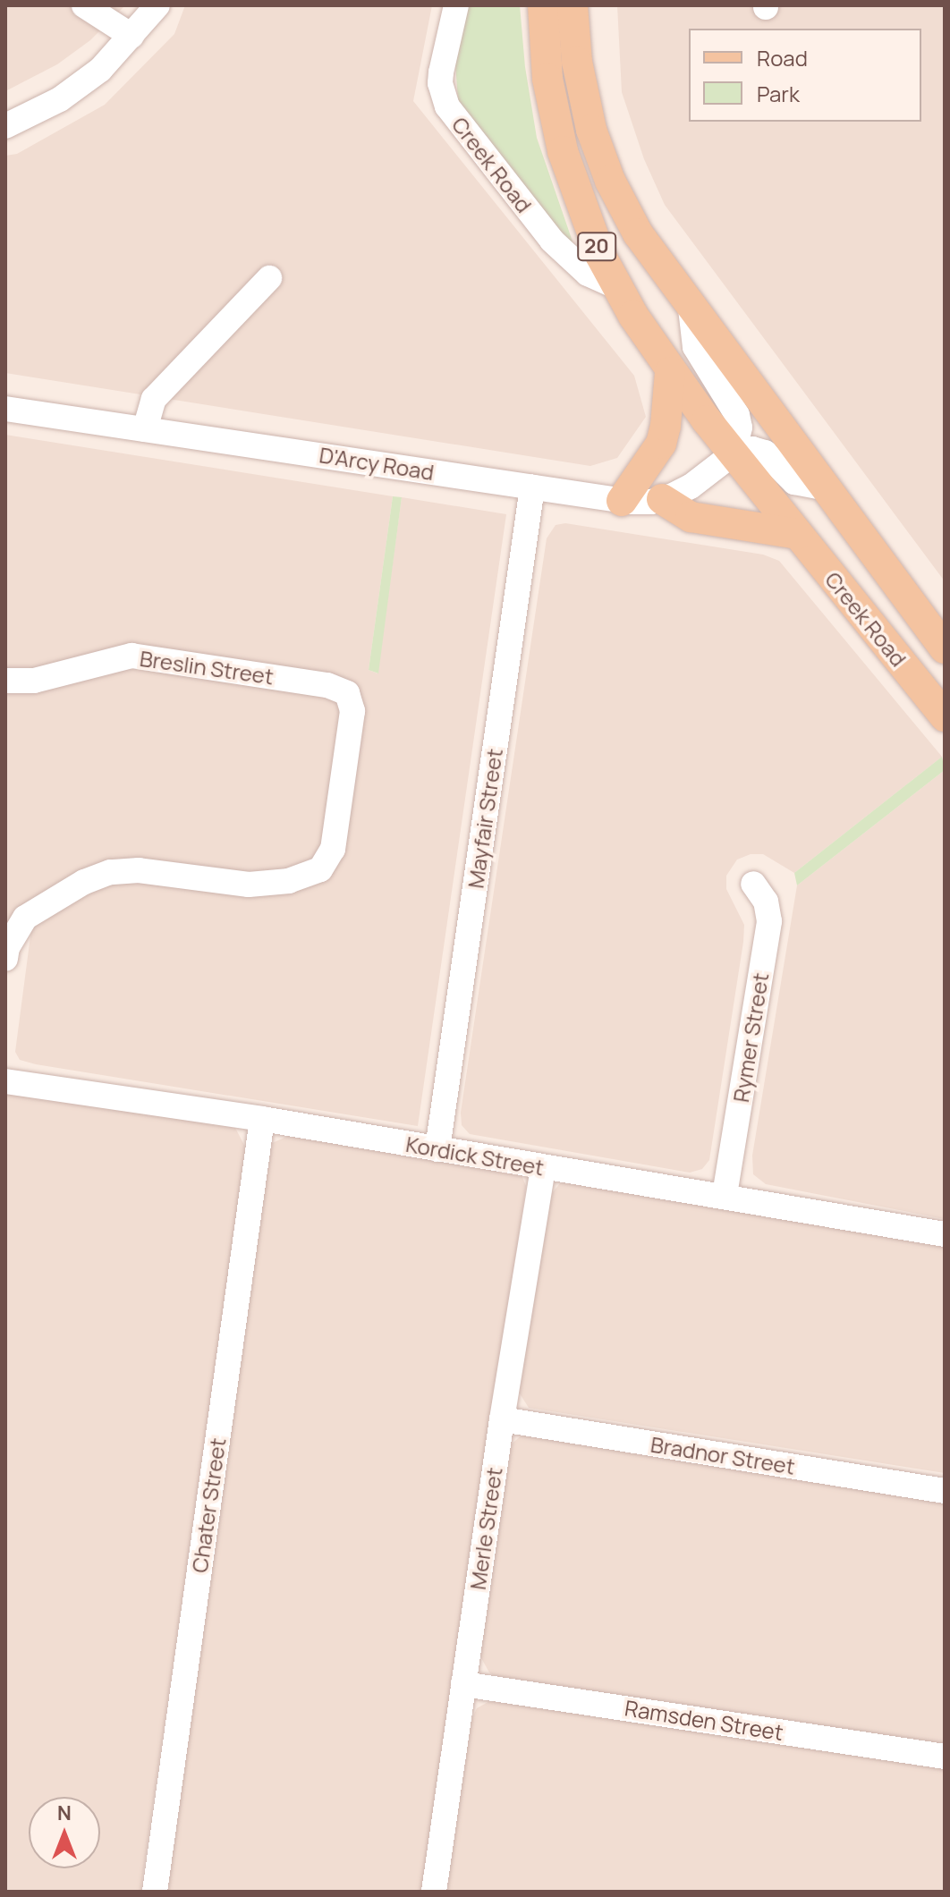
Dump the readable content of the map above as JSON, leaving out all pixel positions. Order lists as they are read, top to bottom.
{
  "streets": {
    "main road": ["Creek Road", "20"],
    "street": [
      "D'Arcy Road",
      "Breslin Street",
      "Mayfair Street",
      "Rymer Street",
      "Kordick Street",
      "Bradnor Street",
      "Chater Street",
      "Merle Street",
      "Ramsden Street"
    ]
  },
  "crossings": [
    ["Creek Road", "D'Arcy Road"],
    ["D'Arcy Road", "Mayfair Street"],
    ["Mayfair Street", "Kordick Street"],
    ["Rymer Street", "Kordick Street"],
    ["Kordick Street", "Chater Street"],
    ["Kordick Street", "Merle Street"],
    ["Bradnor Street", "Merle Street"],
    ["Merle Street", "Ramsden Street"]
  ],
  "legend": ["Road", "Park"],
  "north": "top"
}
